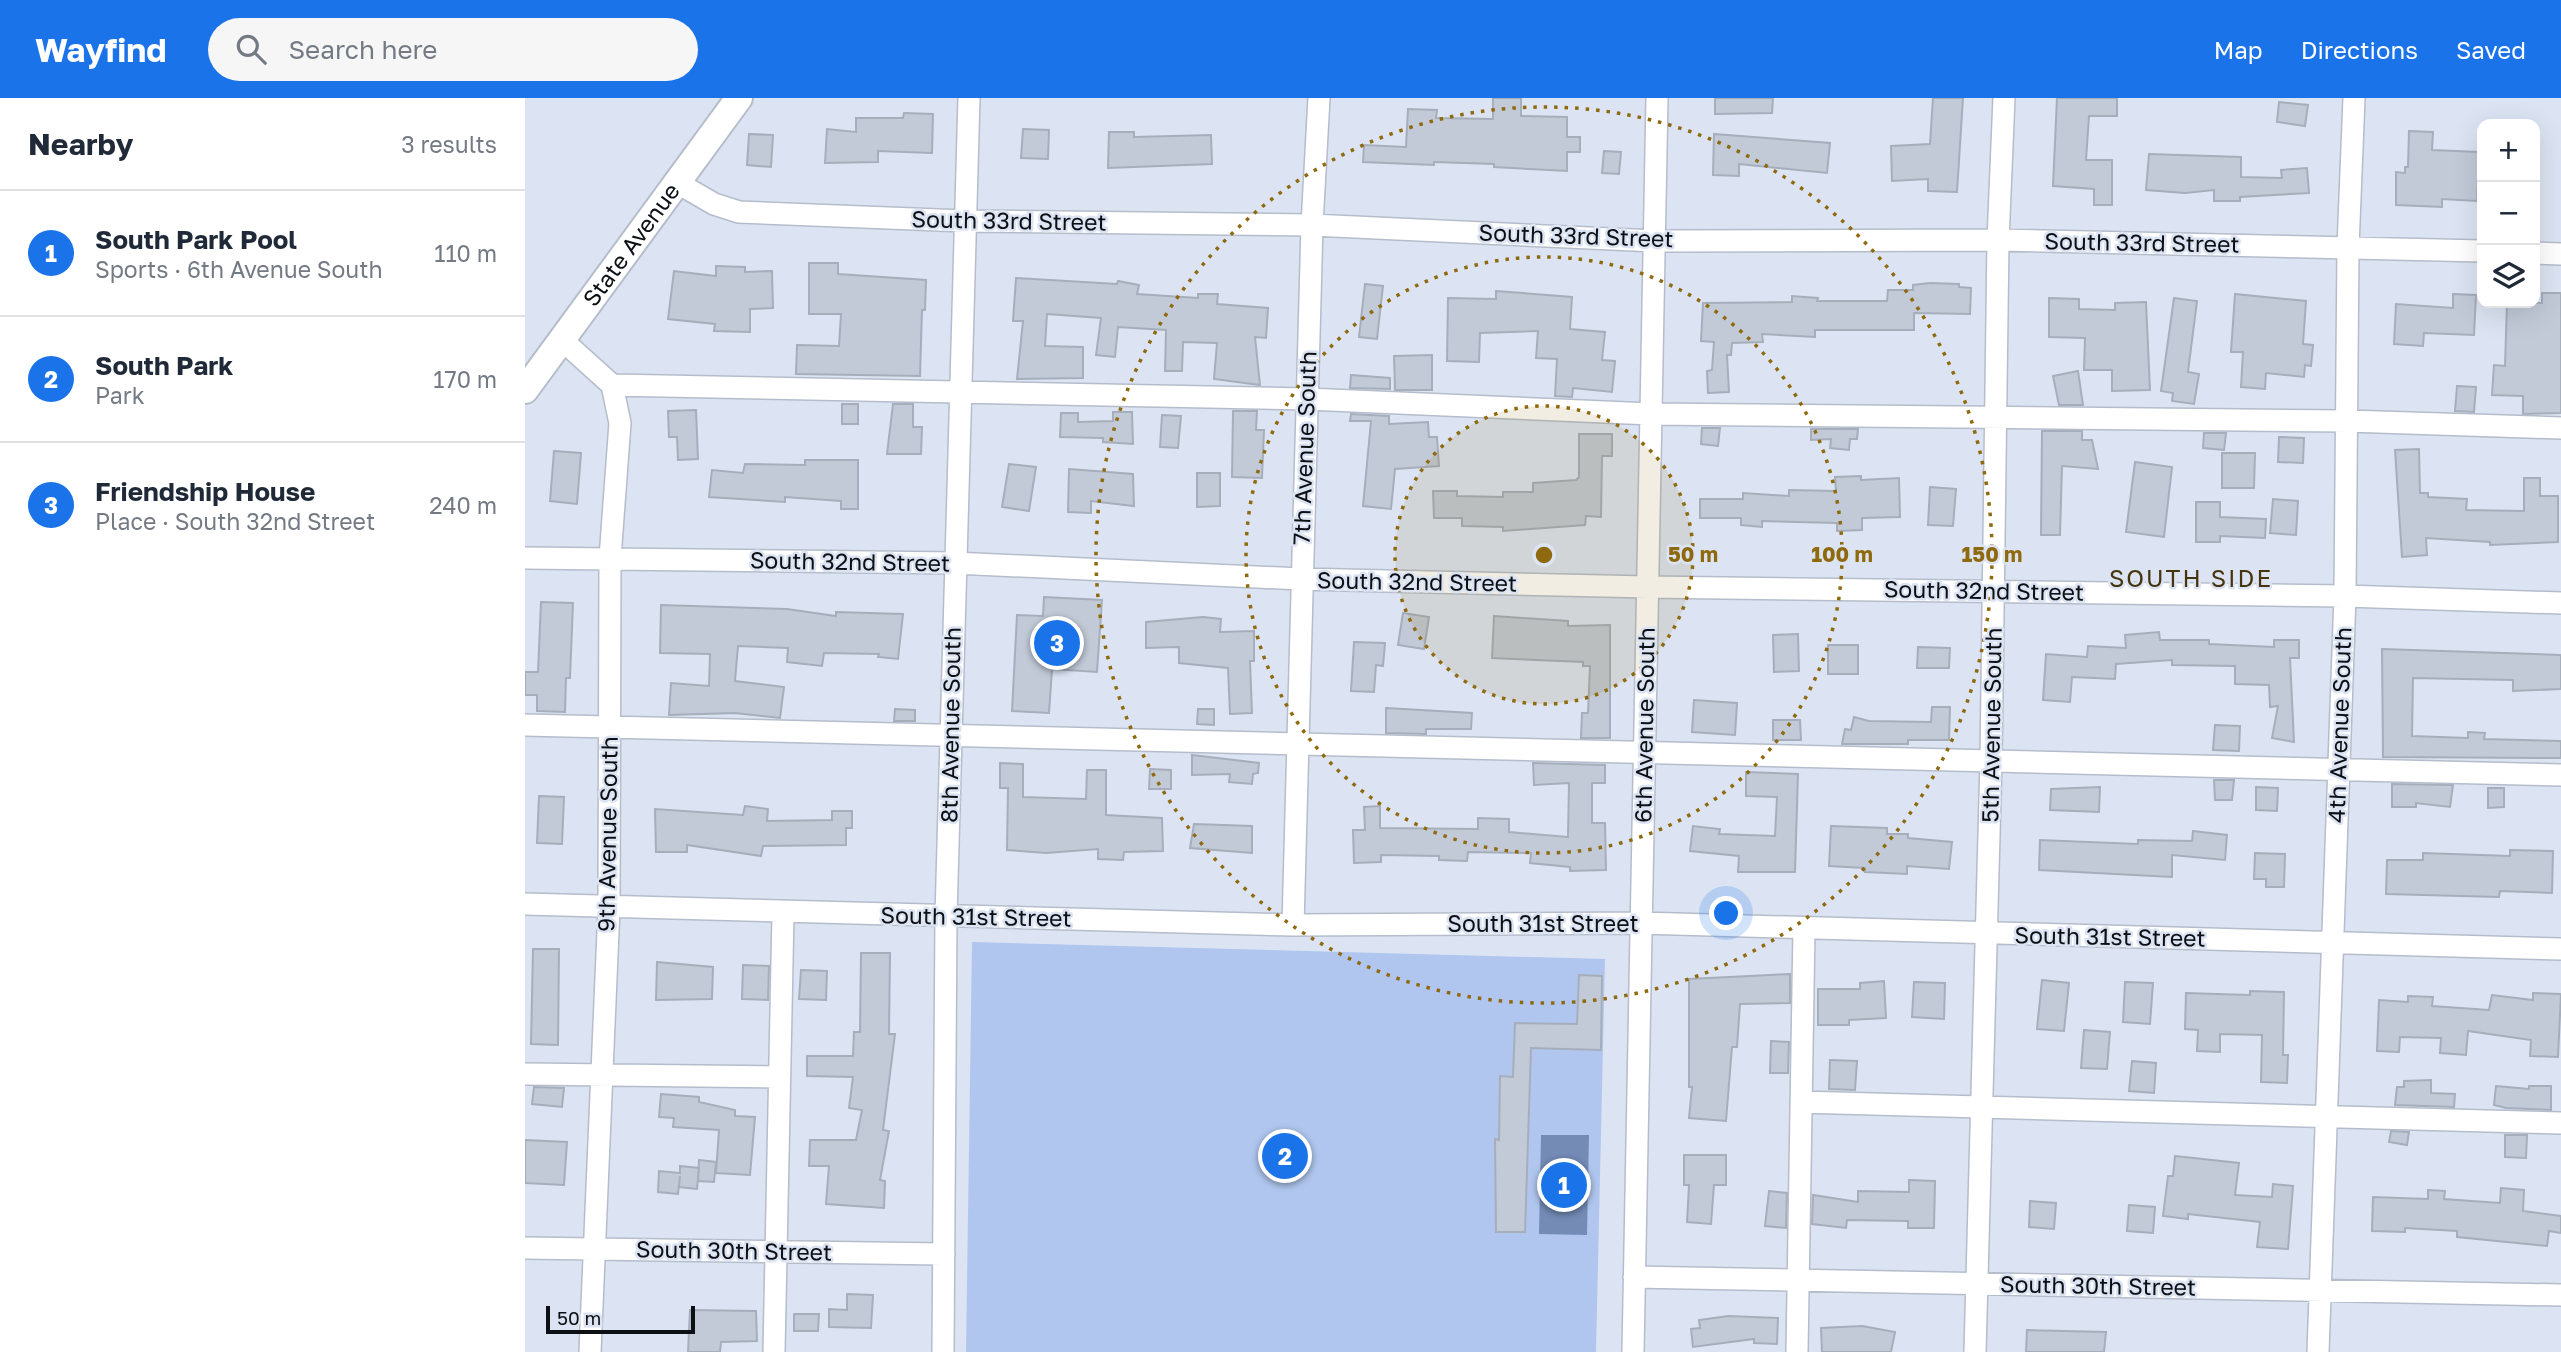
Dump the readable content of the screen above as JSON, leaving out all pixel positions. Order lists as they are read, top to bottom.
{
  "streets": {
    "main road": ["State Avenue"],
    "street": [
      "South 33rd Street",
      "7th Avenue South",
      "South 32nd Street",
      "8th Avenue South",
      "6th Avenue South",
      "5th Avenue South",
      "4th Avenue South",
      "9th Avenue South",
      "South 31st Street",
      "South 30th Street"
    ]
  },
  "crossings": [
    ["South 33rd Street", "State Avenue"],
    ["South 33rd Street", "7th Avenue South"],
    ["South 33rd Street", "8th Avenue South"],
    ["South 33rd Street", "6th Avenue South"],
    ["South 33rd Street", "5th Avenue South"],
    ["South 33rd Street", "4th Avenue South"],
    ["7th Avenue South", "South 32nd Street"],
    ["7th Avenue South", "South 31st Street"],
    ["South 32nd Street", "8th Avenue South"],
    ["South 32nd Street", "6th Avenue South"],
    ["South 32nd Street", "5th Avenue South"],
    ["South 32nd Street", "4th Avenue South"],
    ["South 32nd Street", "9th Avenue South"],
    ["8th Avenue South", "South 31st Street"],
    ["8th Avenue South", "South 30th Street"],
    ["6th Avenue South", "South 31st Street"],
    ["6th Avenue South", "South 30th Street"],
    ["5th Avenue South", "South 31st Street"],
    ["5th Avenue South", "South 30th Street"],
    ["4th Avenue South", "South 31st Street"],
    ["4th Avenue South", "South 30th Street"],
    ["9th Avenue South", "South 31st Street"],
    ["9th Avenue South", "South 30th Street"]
  ],
  "districts": ["SOUTH SIDE"],
  "scale_bar": "50 m",
  "page": {
    "header": "Wayfind",
    "search": "Search here",
    "nav": ["Map", "Directions", "Saved"],
    "heading": ["Nearby", "3 results"],
    "map_buttons": ["+", "−"],
    "list": [
      {
        "mark": "1",
        "name": "South Park Pool",
        "note": "Sports · 6th Avenue South",
        "value": "110 m"
      },
      {
        "mark": "2",
        "name": "South Park",
        "note": "Park",
        "value": "170 m"
      },
      {
        "mark": "3",
        "name": "Friendship House",
        "note": "Place · South 32nd Street",
        "value": "240 m"
      }
    ],
    "pins": ["3", "2", "1"],
    "scale": "50 m"
  },
  "rings": ["50 m", "100 m", "150 m"]
}
